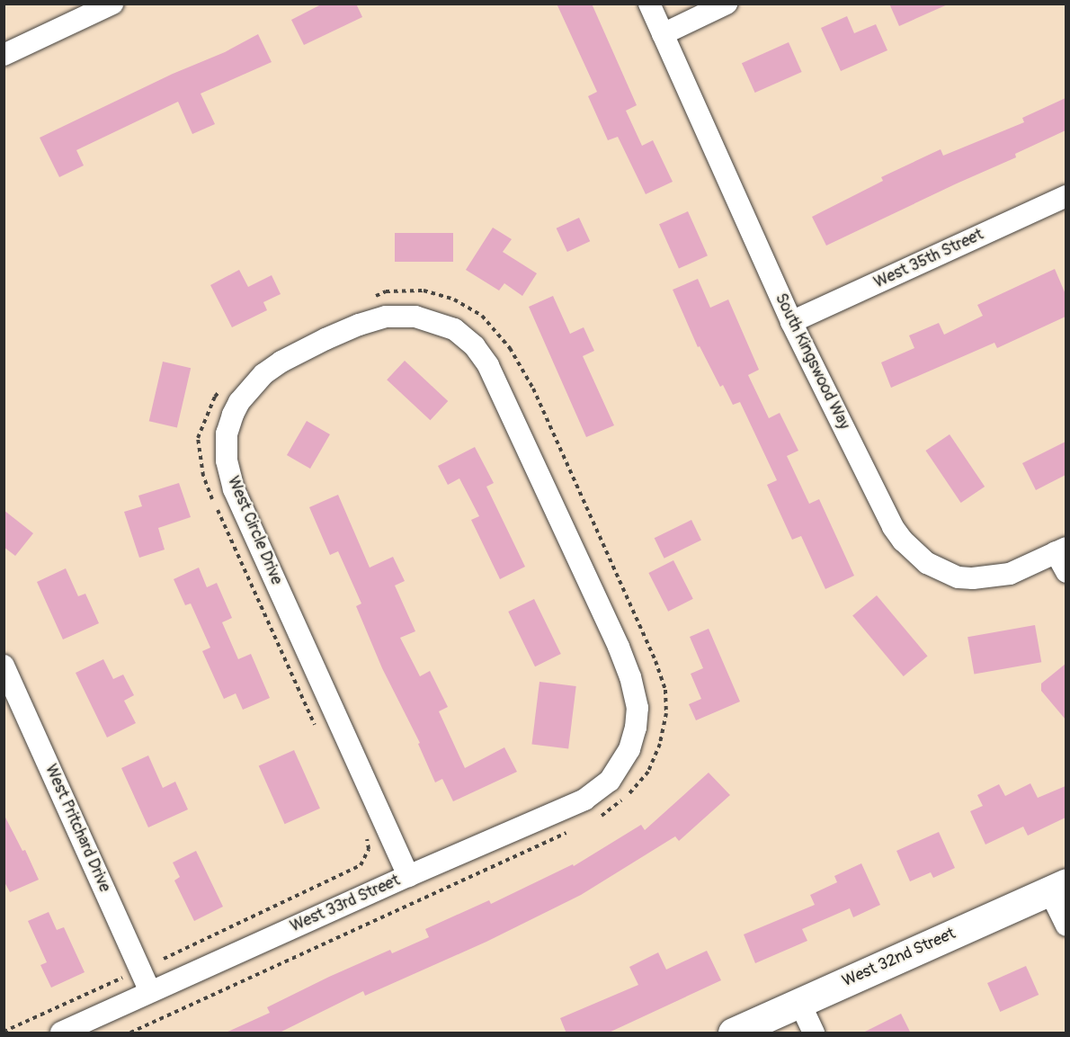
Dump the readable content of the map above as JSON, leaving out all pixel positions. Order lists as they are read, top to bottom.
{
  "streets": {
    "street": [
      "West 35th Street",
      "South Kingswood Way",
      "West Circle Drive",
      "West Pritchard Drive",
      "West 33rd Street",
      "West 32nd Street"
    ]
  },
  "crossings": [
    ["West 35th Street", "South Kingswood Way"],
    ["West Circle Drive", "West 33rd Street"],
    ["West Pritchard Drive", "West 33rd Street"]
  ]
}
